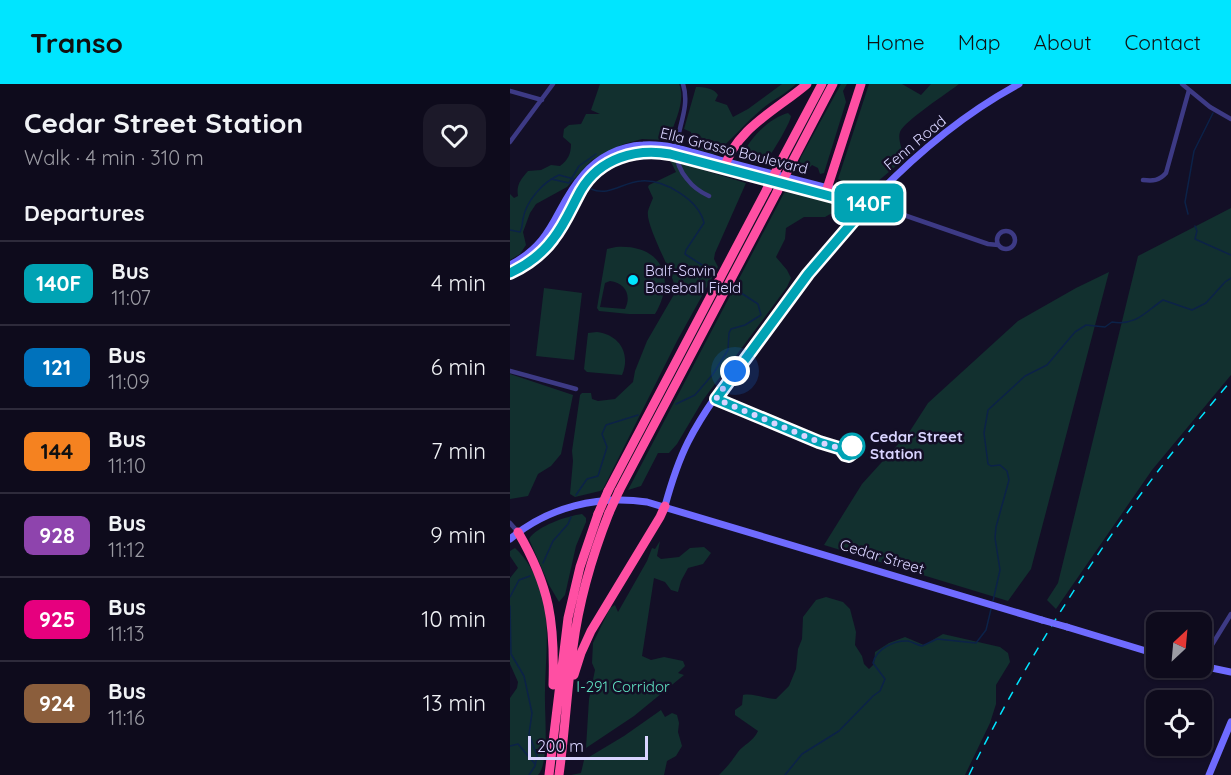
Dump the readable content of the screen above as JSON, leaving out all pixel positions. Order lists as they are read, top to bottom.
{
  "streets": {
    "main road": ["Fenn Road", "Ella Grasso Boulevard", "Cedar Street"]
  },
  "crossings": [
    ["Fenn Road", "Ella Grasso Boulevard"],
    ["Fenn Road", "Cedar Street"]
  ],
  "parks": ["I-291 Corridor"],
  "places": ["Balf-Savin Baseball Field", "Cedar Street Station"],
  "lines": ["bus line 140F"],
  "scale_bar": "200 m",
  "north": "top right",
  "page": {
    "header": "Transo",
    "nav": [
      "Home",
      "Map",
      "About",
      "Contact"
    ],
    "heading": [
      ["Cedar Street Station", "Walk · 4 min · 310 m"],
      "Departures"
    ],
    "on_map": "140F",
    "list": [
      {
        "mark": "140F",
        "name": "Bus",
        "note": "11:07",
        "value": "4 min"
      },
      {
        "mark": "121",
        "name": "Bus",
        "note": "11:09",
        "value": "6 min"
      },
      {
        "mark": "144",
        "name": "Bus",
        "note": "11:10",
        "value": "7 min"
      },
      {
        "mark": "928",
        "name": "Bus",
        "note": "11:12",
        "value": "9 min"
      },
      {
        "mark": "925",
        "name": "Bus",
        "note": "11:13",
        "value": "10 min"
      },
      {
        "mark": "924",
        "name": "Bus",
        "note": "11:16",
        "value": "13 min"
      }
    ],
    "scale": "200 m"
  }
}
